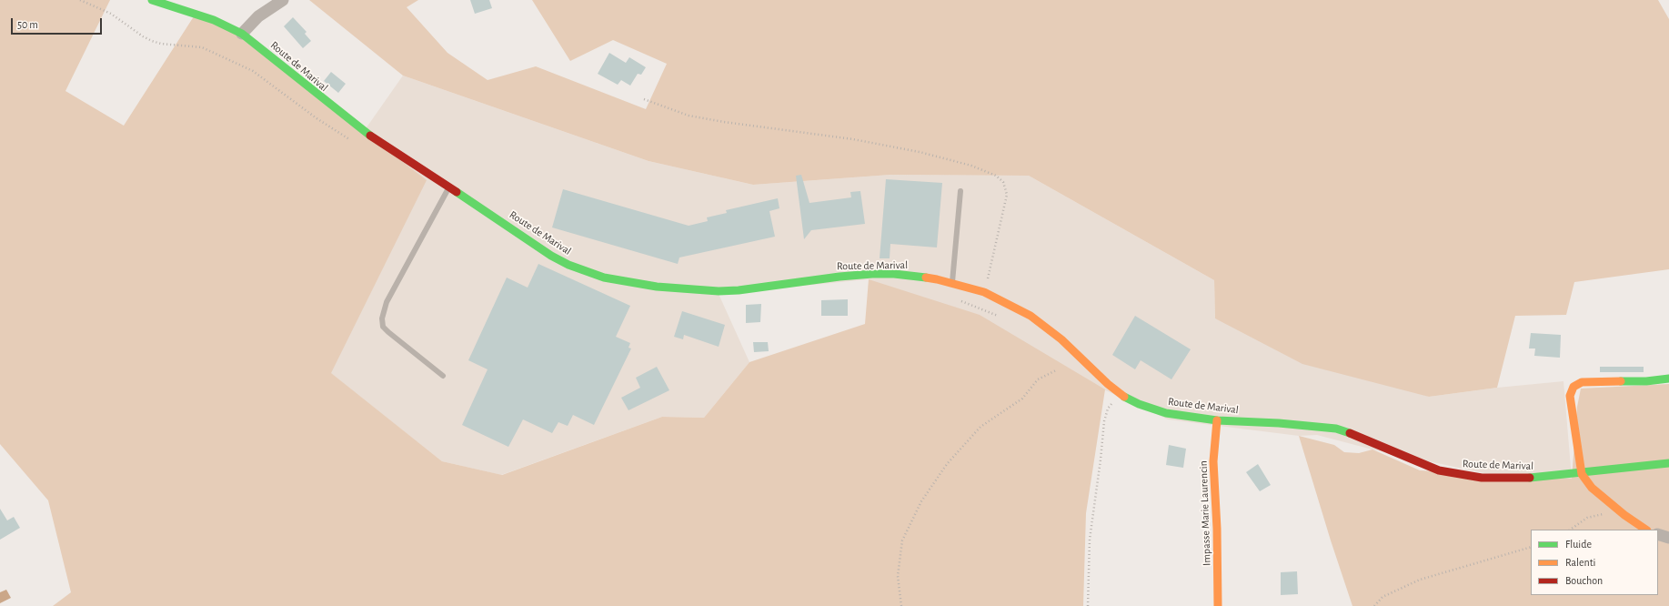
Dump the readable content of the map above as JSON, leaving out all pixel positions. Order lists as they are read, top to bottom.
{
  "streets": {
    "main road": ["Route de Marival", "Impasse Marie Laurencin"]
  },
  "crossings": [
    ["Route de Marival", "Impasse Marie Laurencin"]
  ],
  "legend": ["Fluide", "Ralenti", "Bouchon"],
  "scale_bar": "50 m"
}
